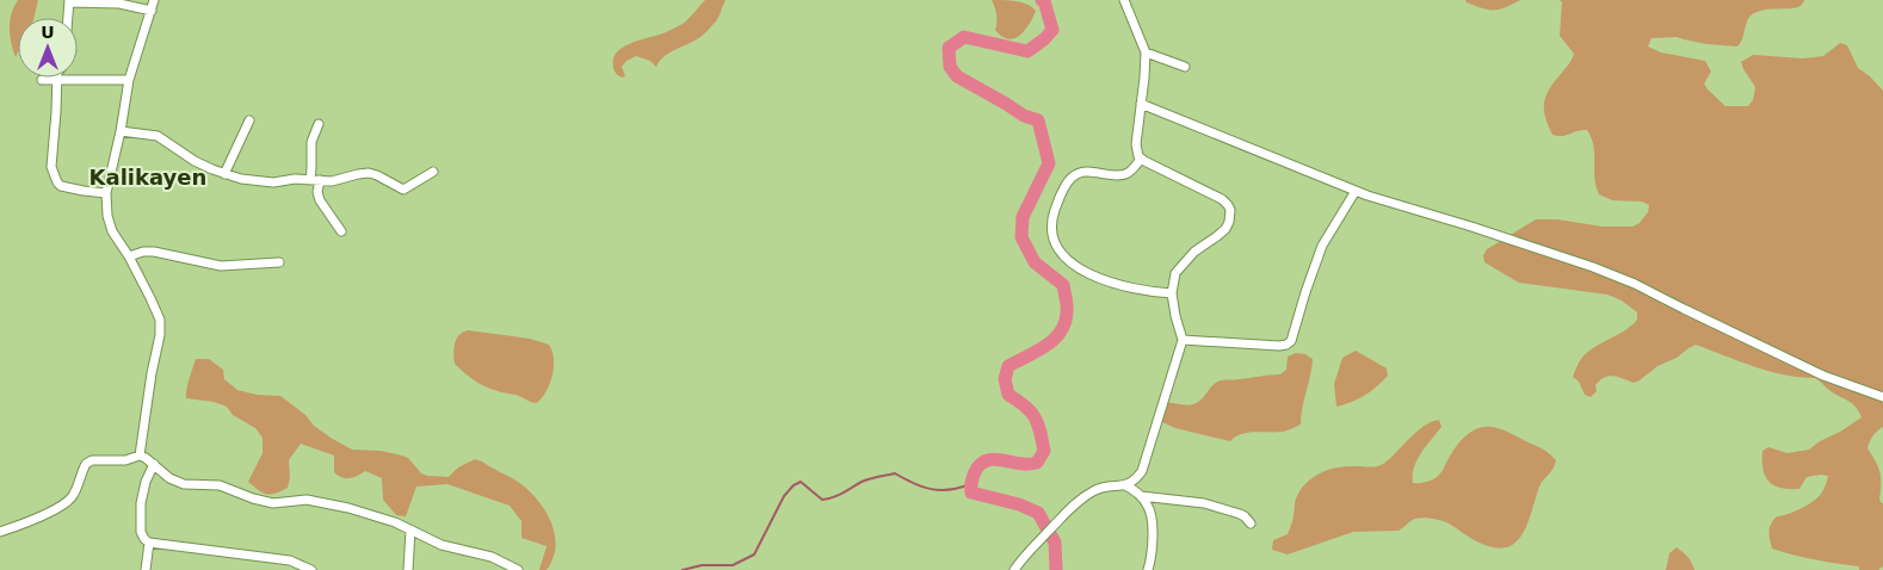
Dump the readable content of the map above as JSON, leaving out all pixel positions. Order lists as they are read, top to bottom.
{
  "districts": ["Kalikayen"],
  "north": "top"
}
